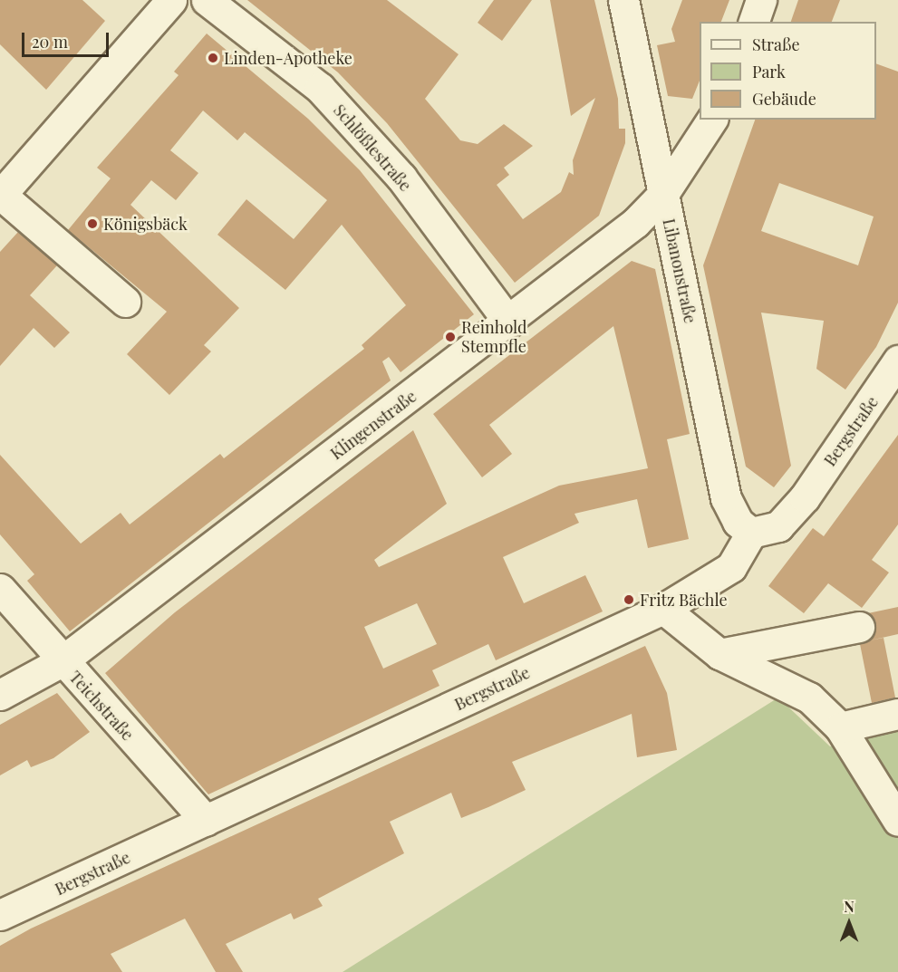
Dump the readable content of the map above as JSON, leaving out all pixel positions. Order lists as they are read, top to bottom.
{
  "streets": {
    "street": [
      "Schlößlestraße",
      "Libanonstraße",
      "Klingenstraße",
      "Bergstraße",
      "Teichstraße"
    ]
  },
  "crossings": [
    ["Schlößlestraße", "Klingenstraße"],
    ["Libanonstraße", "Klingenstraße"],
    ["Libanonstraße", "Bergstraße"],
    ["Klingenstraße", "Teichstraße"],
    ["Bergstraße", "Teichstraße"]
  ],
  "places": [
    "Linden-Apotheke",
    "Königsbäck",
    "Reinhold Stempfle",
    "Fritz Bächle"
  ],
  "legend": ["Straße", "Park", "Gebäude"],
  "scale_bar": "20 m",
  "north": "top"
}
